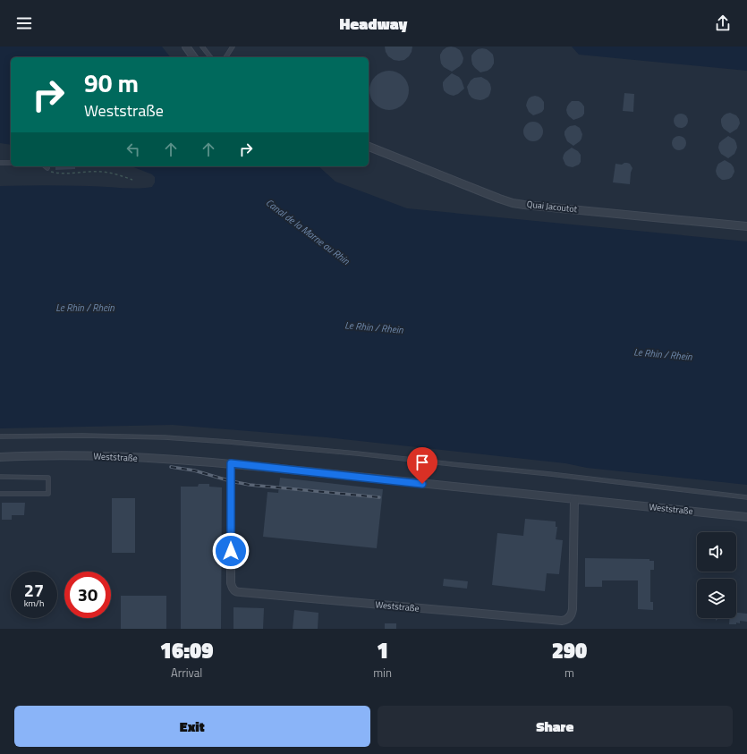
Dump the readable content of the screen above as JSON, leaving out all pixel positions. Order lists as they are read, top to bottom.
{
  "streets": {
    "street": ["Quai Jacoutot", "Weststraße"]
  },
  "water": ["Canal de la Marne au Rhin", "Le Rhin / Rhein"],
  "page": {
    "header": "Headway",
    "turn": ["90 m", "Weststraße"],
    "speed": "27 km/h",
    "limit": "30",
    "eta": [
      "16:09",
      "Arrival",
      "1",
      "min",
      "290",
      "m"
    ],
    "buttons": ["Exit", "Share"]
  }
}
